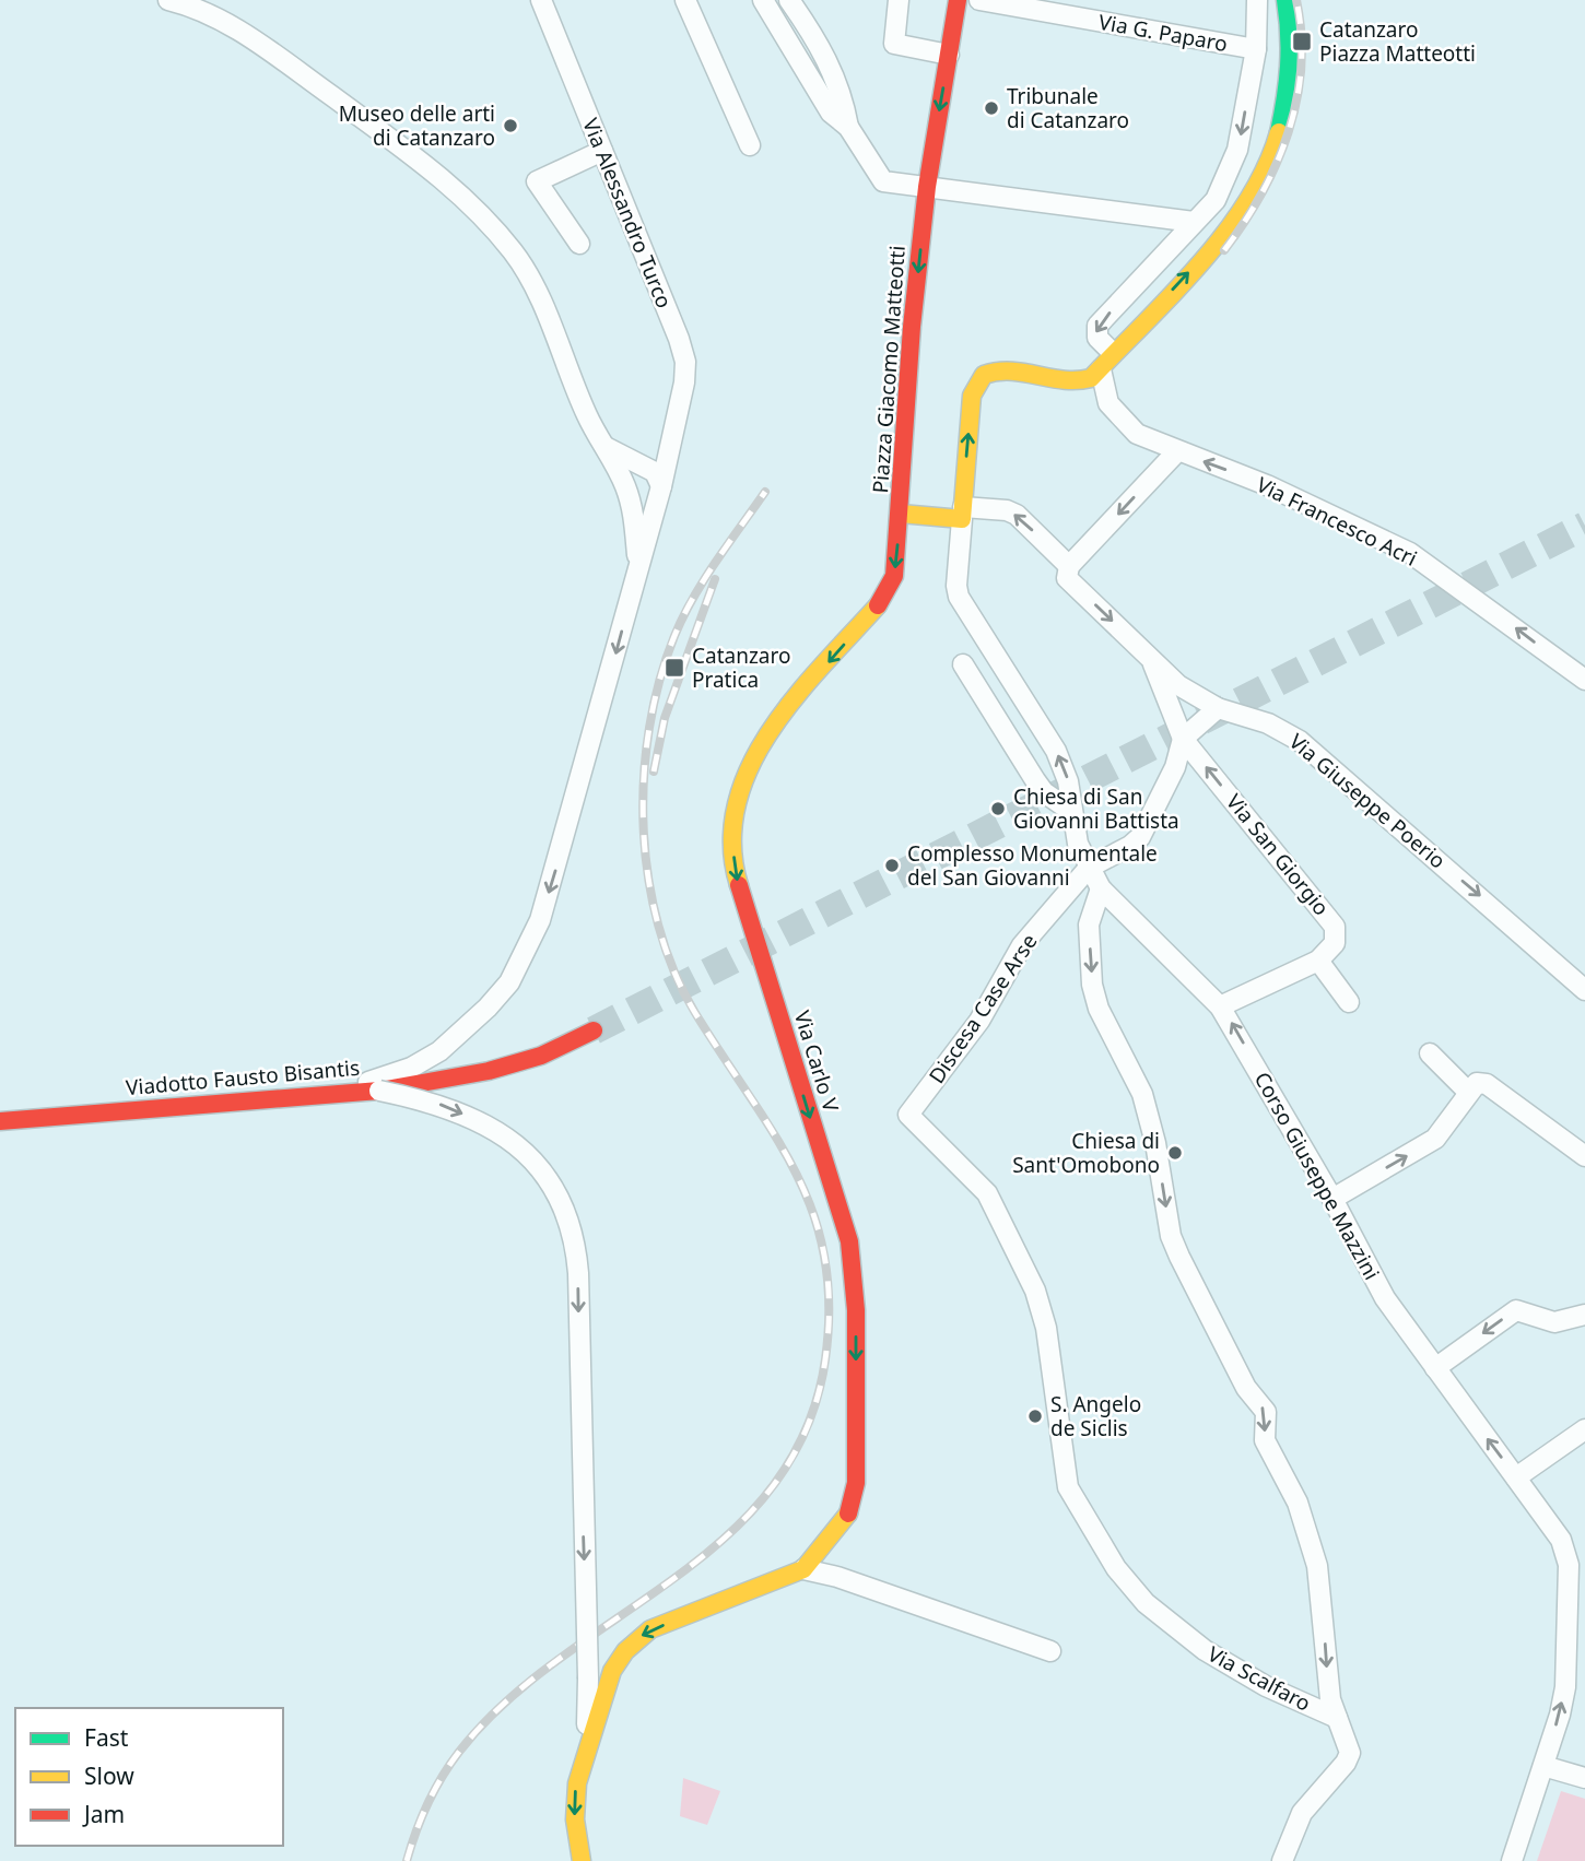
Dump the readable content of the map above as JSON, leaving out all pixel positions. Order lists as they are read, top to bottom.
{
  "streets": {
    "street": [
      "Via G. Paparo",
      "Via Alessandro Turco",
      "Piazza Giacomo Matteotti",
      "Via Francesco Acri",
      "Via Giuseppe Poerio",
      "Via San Giorgio",
      "Discesa Case Arse",
      "Via Carlo V",
      "Viadotto Fausto Bisantis",
      "Corso Giuseppe Mazzini",
      "Via Scalfaro"
    ]
  },
  "crossings": [
    ["Via Alessandro Turco", "Viadotto Fausto Bisantis"],
    ["Piazza Giacomo Matteotti", "Via Giuseppe Poerio"],
    ["Piazza Giacomo Matteotti", "Via Carlo V"],
    ["Piazza Giacomo Matteotti", "Corso Giuseppe Mazzini"],
    ["Via Giuseppe Poerio", "Via San Giorgio"],
    ["Via Giuseppe Poerio", "Corso Giuseppe Mazzini"],
    ["Discesa Case Arse", "Corso Giuseppe Mazzini"],
    ["Discesa Case Arse", "Via Scalfaro"]
  ],
  "one_way": [
    "Via Alessandro Turco",
    "Piazza Giacomo Matteotti",
    "Via Francesco Acri",
    "Via San Giorgio",
    "Via Carlo V"
  ],
  "places": {
    "transit": ["Catanzaro Piazza Matteotti", "Catanzaro Pratica"],
    "other": [
      "Tribunale di Catanzaro",
      "Museo delle arti di Catanzaro",
      "Chiesa di San Giovanni Battista",
      "Complesso Monumentale del San Giovanni",
      "Chiesa di Sant'Omobono",
      "S. Angelo de Siclis"
    ]
  },
  "legend": ["Fast", "Slow", "Jam"]
}
